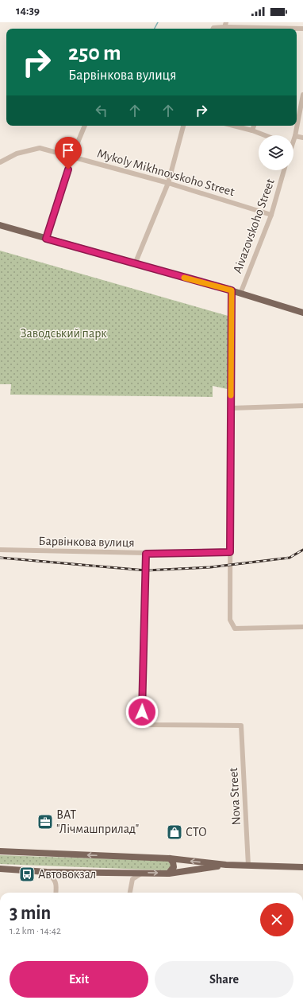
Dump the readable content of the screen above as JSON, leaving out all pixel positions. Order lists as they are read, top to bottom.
{
  "streets": {
    "street": [
      "Mykoly Mikhnovskoho Street",
      "Aivazovskoho Street",
      "Барвінкова вулиця",
      "Nova Street"
    ]
  },
  "crossings": [
    ["Mykoly Mikhnovskoho Street", "Aivazovskoho Street"],
    ["Барвінкова вулиця", "Nova Street"]
  ],
  "parks": ["Заводський парк"],
  "places": {
    "office": ["ВАТ \"Лічмашприлад\""],
    "shop": ["СТО"],
    "bus stop": ["Автовокзал"]
  },
  "page": {
    "status": "14:39",
    "turn": ["250 m", "Барвінкова вулиця"],
    "heading": ["3 min", "1.2 km · 14:42"],
    "buttons": ["Exit", "Share"]
  }
}
